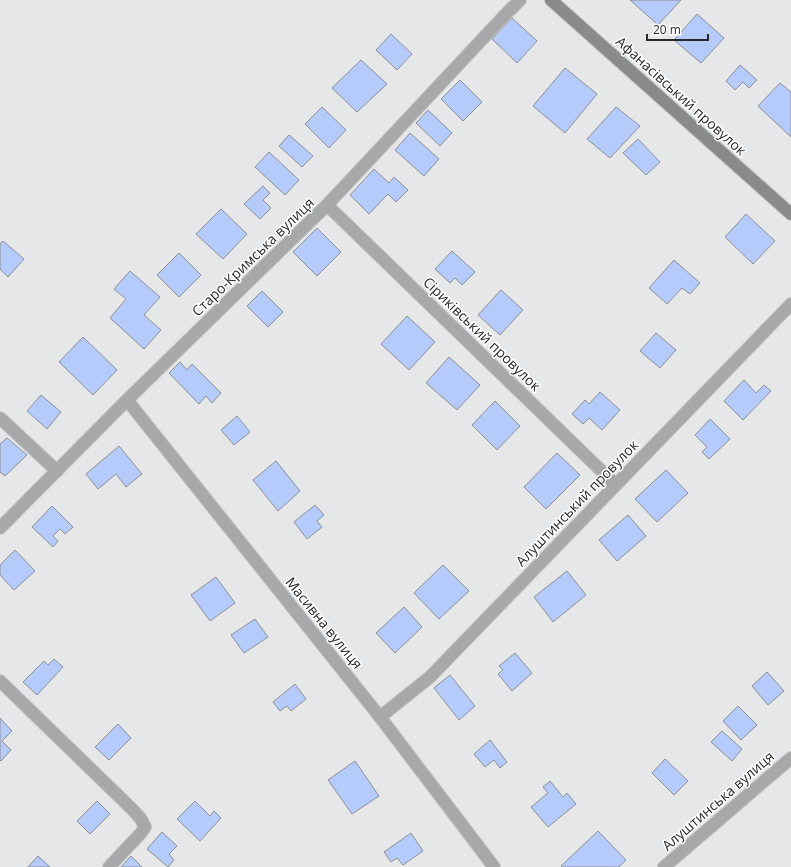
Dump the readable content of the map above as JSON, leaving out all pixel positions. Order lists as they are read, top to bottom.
{
  "streets": {
    "street": [
      "Афанасівський провулок",
      "Старо-Кримська вулиця",
      "Сіриківський провулок",
      "Алуштинський провулок",
      "Масивна вулиця",
      "Алуштинська вулиця"
    ]
  },
  "crossings": [
    ["Старо-Кримська вулиця", "Сіриківський провулок"],
    ["Старо-Кримська вулиця", "Масивна вулиця"],
    ["Сіриківський провулок", "Алуштинський провулок"],
    ["Алуштинський провулок", "Масивна вулиця"]
  ],
  "scale_bar": "20 m"
}
